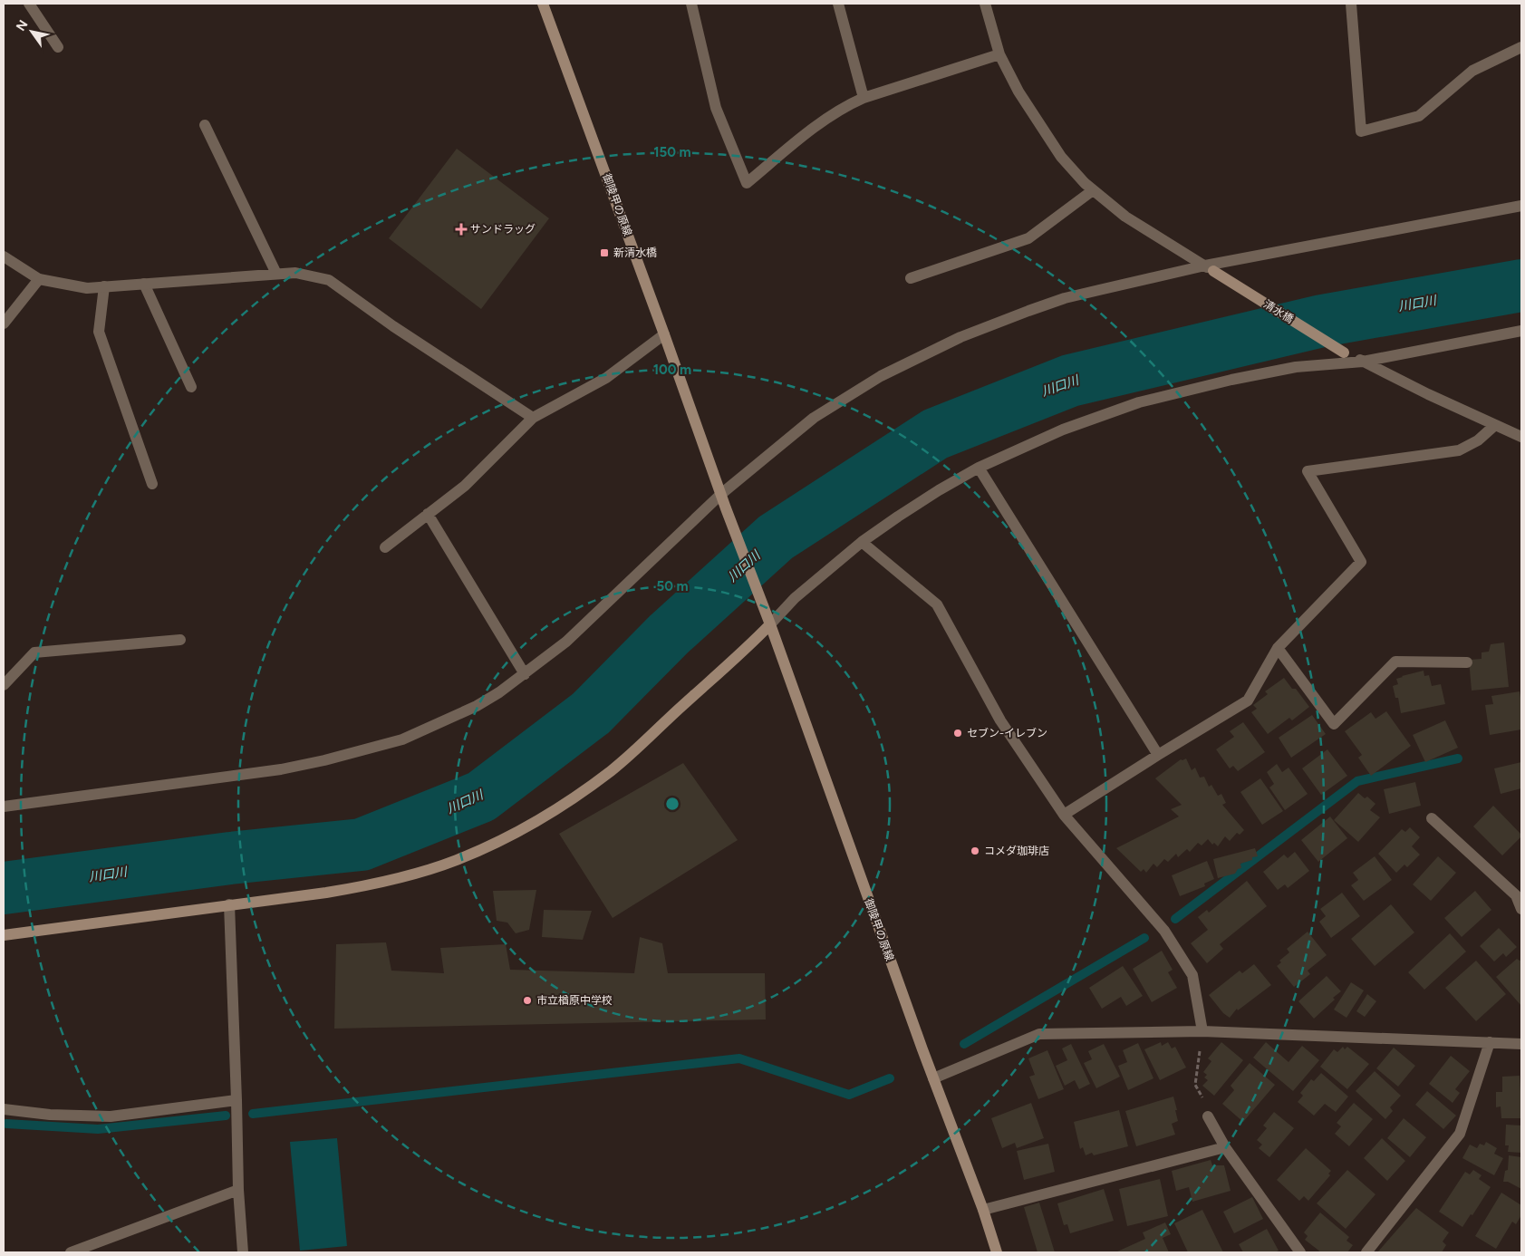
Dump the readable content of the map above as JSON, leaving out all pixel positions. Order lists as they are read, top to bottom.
{
  "streets": {
    "street": ["御陵甲の原線", "清水橋"]
  },
  "water": ["川口川"],
  "places": {
    "health": ["サンドラッグ"],
    "transit": ["新清水橋"],
    "other": ["セブン-イレブン", "コメダ珈琲店", "市立楢原中学校"]
  },
  "north": "top left",
  "rings": ["150 m", "100 m", "50 m"]
}
